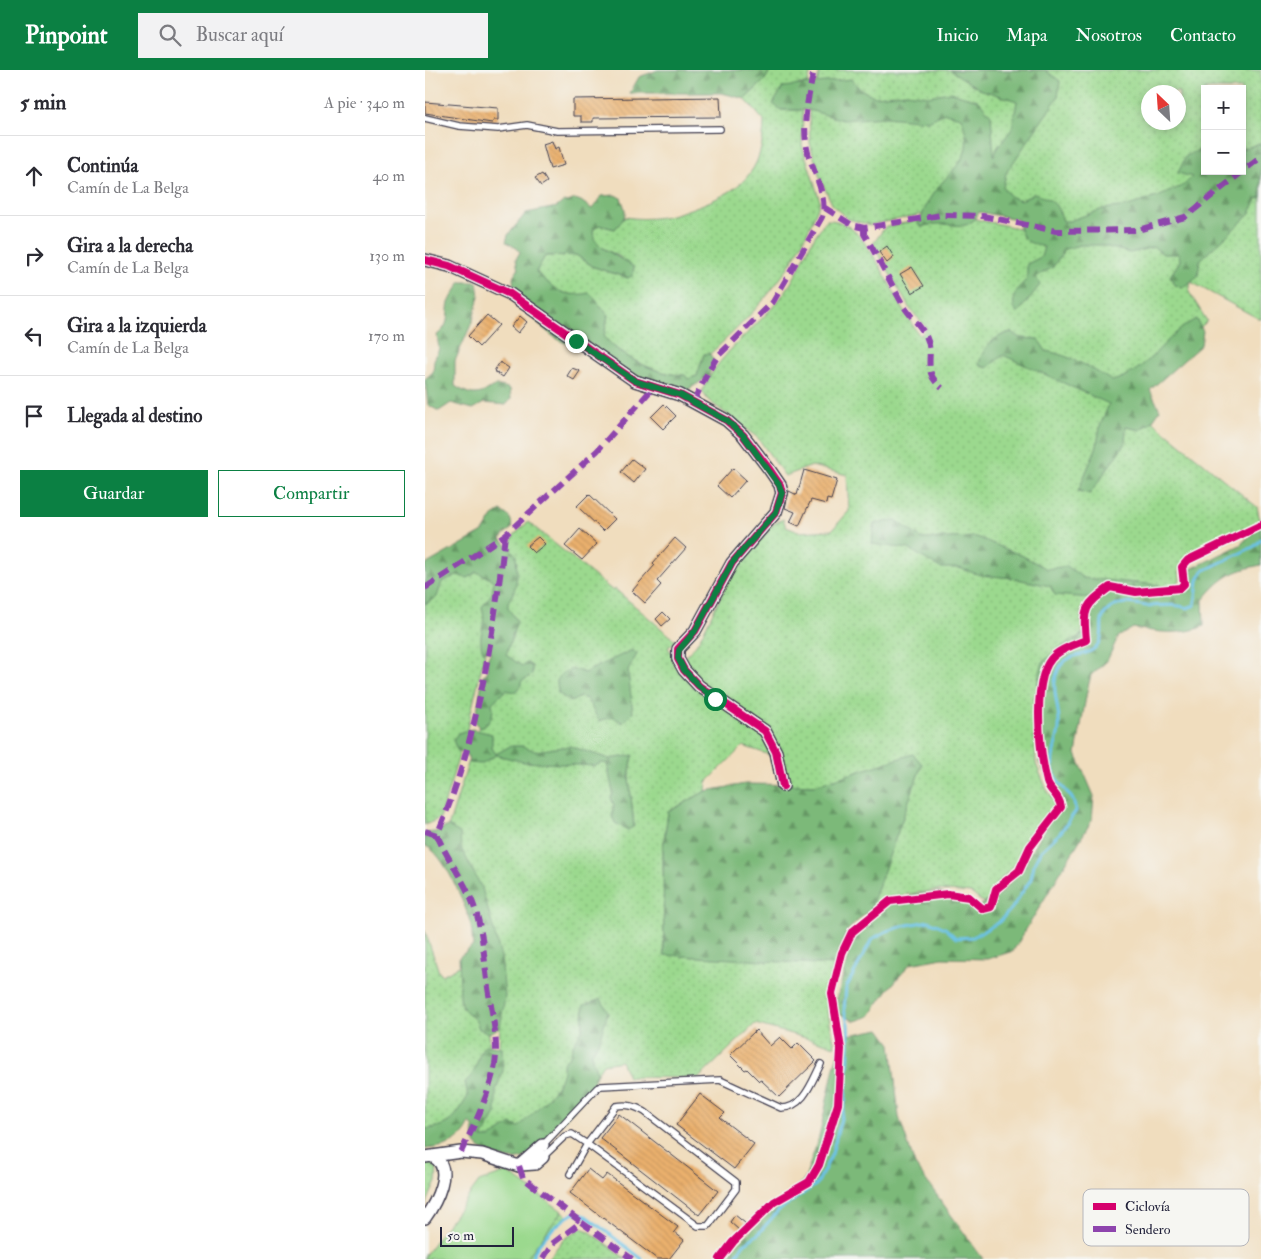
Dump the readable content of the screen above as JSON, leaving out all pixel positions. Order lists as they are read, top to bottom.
{
  "legend": ["Ciclovía", "Sendero"],
  "scale_bar": "50 m",
  "north": "top left",
  "page": {
    "header": "Pinpoint",
    "search": "Buscar aquí",
    "nav": [
      "Inicio",
      "Mapa",
      "Nosotros",
      "Contacto"
    ],
    "heading": ["5 min", "A pie · 340 m"],
    "map_buttons": ["+", "−"],
    "list": [
      ["Continúa", "Camín de La Belga", "40 m"],
      ["Gira a la derecha", "Camín de La Belga", "130 m"],
      ["Gira a la izquierda", "Camín de La Belga", "170 m"],
      "Llegada al destino"
    ],
    "buttons": ["Guardar", "Compartir"],
    "scale": "50 m"
  }
}
